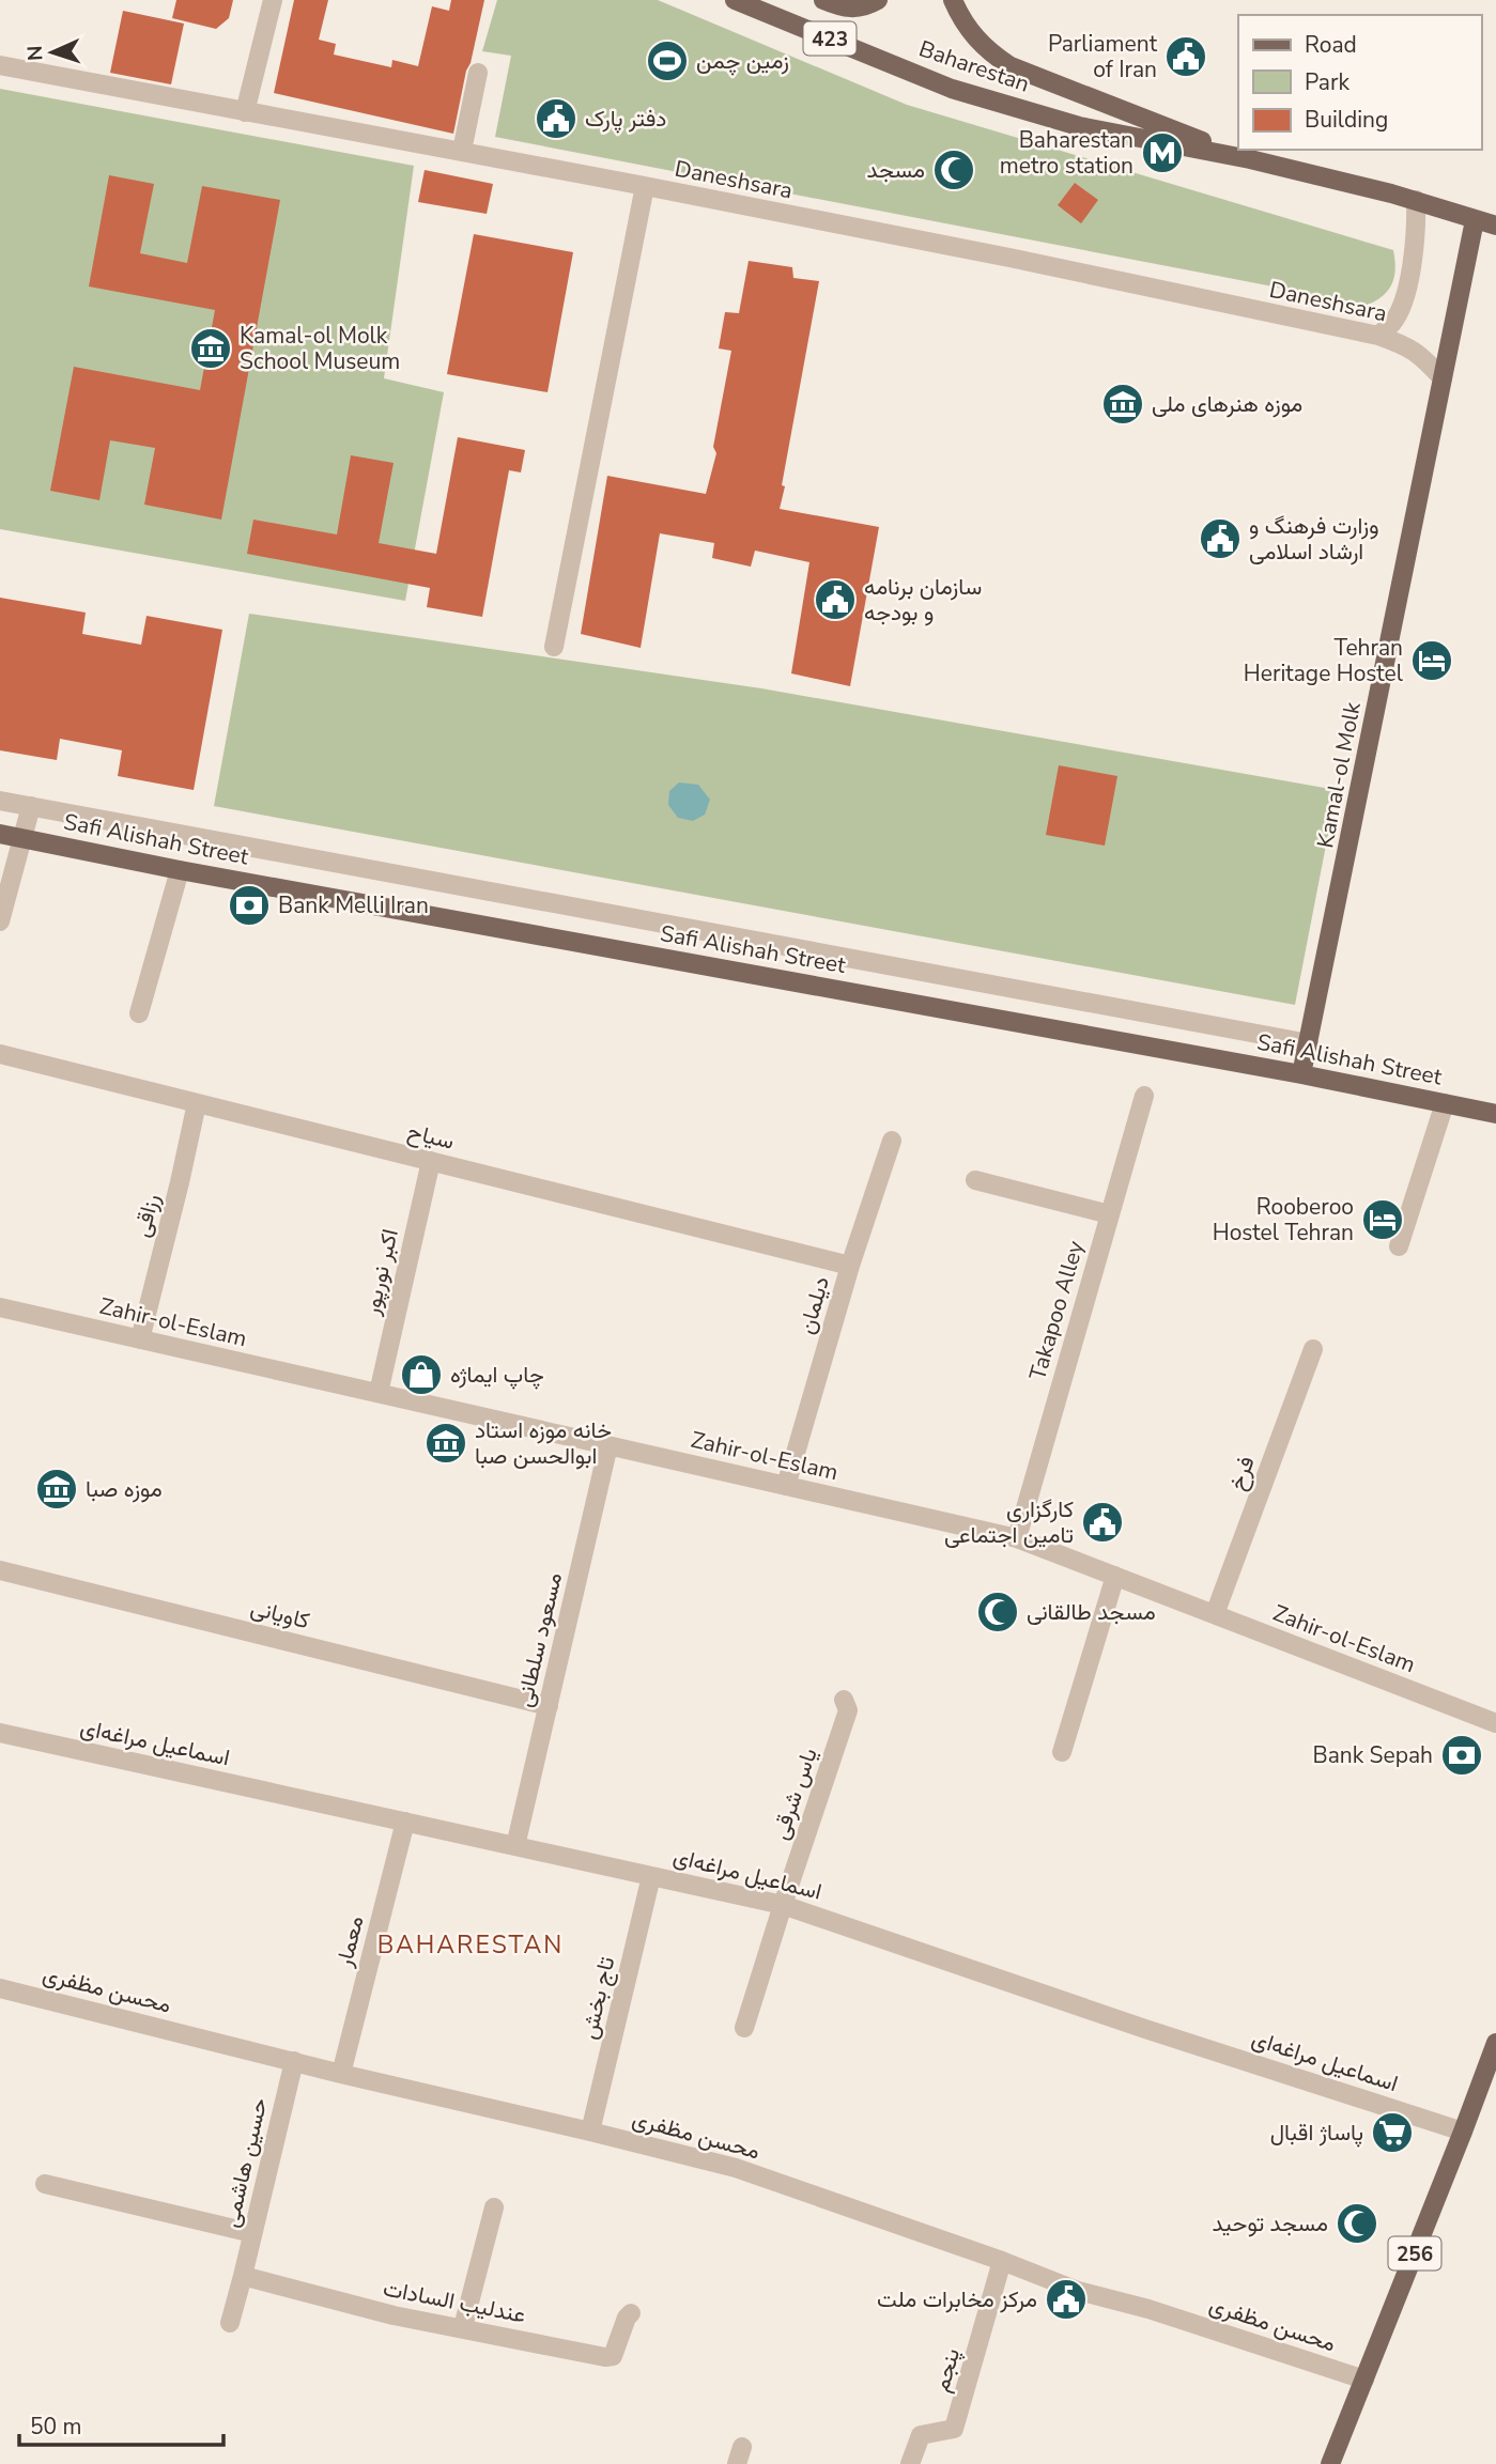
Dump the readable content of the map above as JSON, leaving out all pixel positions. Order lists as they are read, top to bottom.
{
  "streets": {
    "main road": [
      "423",
      "Baharestan",
      "Kamal-ol Molk",
      "Safi Alishah Street",
      "256"
    ],
    "street": [
      "Daneshsara",
      "سیاح",
      "رزاقی",
      "اکبر نورپور",
      "دیلمان",
      "Takapoo Alley",
      "Zahir-ol-Eslam",
      "فرخ",
      "کاویانی",
      "مسعود سلطانی",
      "اسماعیل مراغه‌ای",
      "یاس شرقی",
      "معمار",
      "محسن مظفری",
      "تاج بخش",
      "حسین هاشمی",
      "عندلیب السادات",
      "پنجم"
    ]
  },
  "crossings": [
    ["Baharestan", "Kamal-ol Molk"],
    ["Daneshsara", "Kamal-ol Molk"],
    ["Kamal-ol Molk", "Safi Alishah Street"],
    ["سیاح", "رزاقی"],
    ["سیاح", "اکبر نورپور"],
    ["سیاح", "دیلمان"],
    ["رزاقی", "Zahir-ol-Eslam"],
    ["اکبر نورپور", "Zahir-ol-Eslam"],
    ["دیلمان", "Zahir-ol-Eslam"],
    ["Takapoo Alley", "Zahir-ol-Eslam"],
    ["Zahir-ol-Eslam", "فرخ"],
    ["Zahir-ol-Eslam", "مسعود سلطانی"],
    ["کاویانی", "مسعود سلطانی"],
    ["مسعود سلطانی", "اسماعیل مراغه‌ای"],
    ["اسماعیل مراغه‌ای", "یاس شرقی"],
    ["اسماعیل مراغه‌ای", "معمار"],
    ["اسماعیل مراغه‌ای", "تاج بخش"],
    ["اسماعیل مراغه‌ای", "256"],
    ["معمار", "محسن مظفری"],
    ["محسن مظفری", "تاج بخش"],
    ["محسن مظفری", "حسین هاشمی"],
    ["محسن مظفری", "256"],
    ["محسن مظفری", "پنجم"],
    ["حسین هاشمی", "عندلیب السادات"]
  ],
  "districts": ["BAHARESTAN"],
  "places": {
    "public building": [
      "Parliament of Iran",
      "دفتر پارک",
      "وزارت فرهنگ و ارشاد اسلامی",
      "سازمان برنامه و بودجه",
      "کارگزاری تامین اجتماعی",
      "مرکز مخابرات ملت"
    ],
    "sports": ["زمین چمن"],
    "metro station": ["Baharestan metro station"],
    "mosque": ["مسجد", "مسجد طالقانی", "مسجد توحید"],
    "museum": [
      "Kamal-ol Molk School Museum",
      "موزه هنرهای ملی",
      "خانه موزه استاد ابوالحسن صبا",
      "موزه صبا"
    ],
    "hotel": ["Tehran Heritage Hostel", "Rooberoo Hostel Tehran"],
    "bank": ["Bank Melli Iran", "Bank Sepah"],
    "shop": ["چاپ ایماژه"],
    "supermarket": ["پاساژ اقبال"]
  },
  "legend": ["Road", "Park", "Building"],
  "scale_bar": "50 m",
  "north": "left"
}
